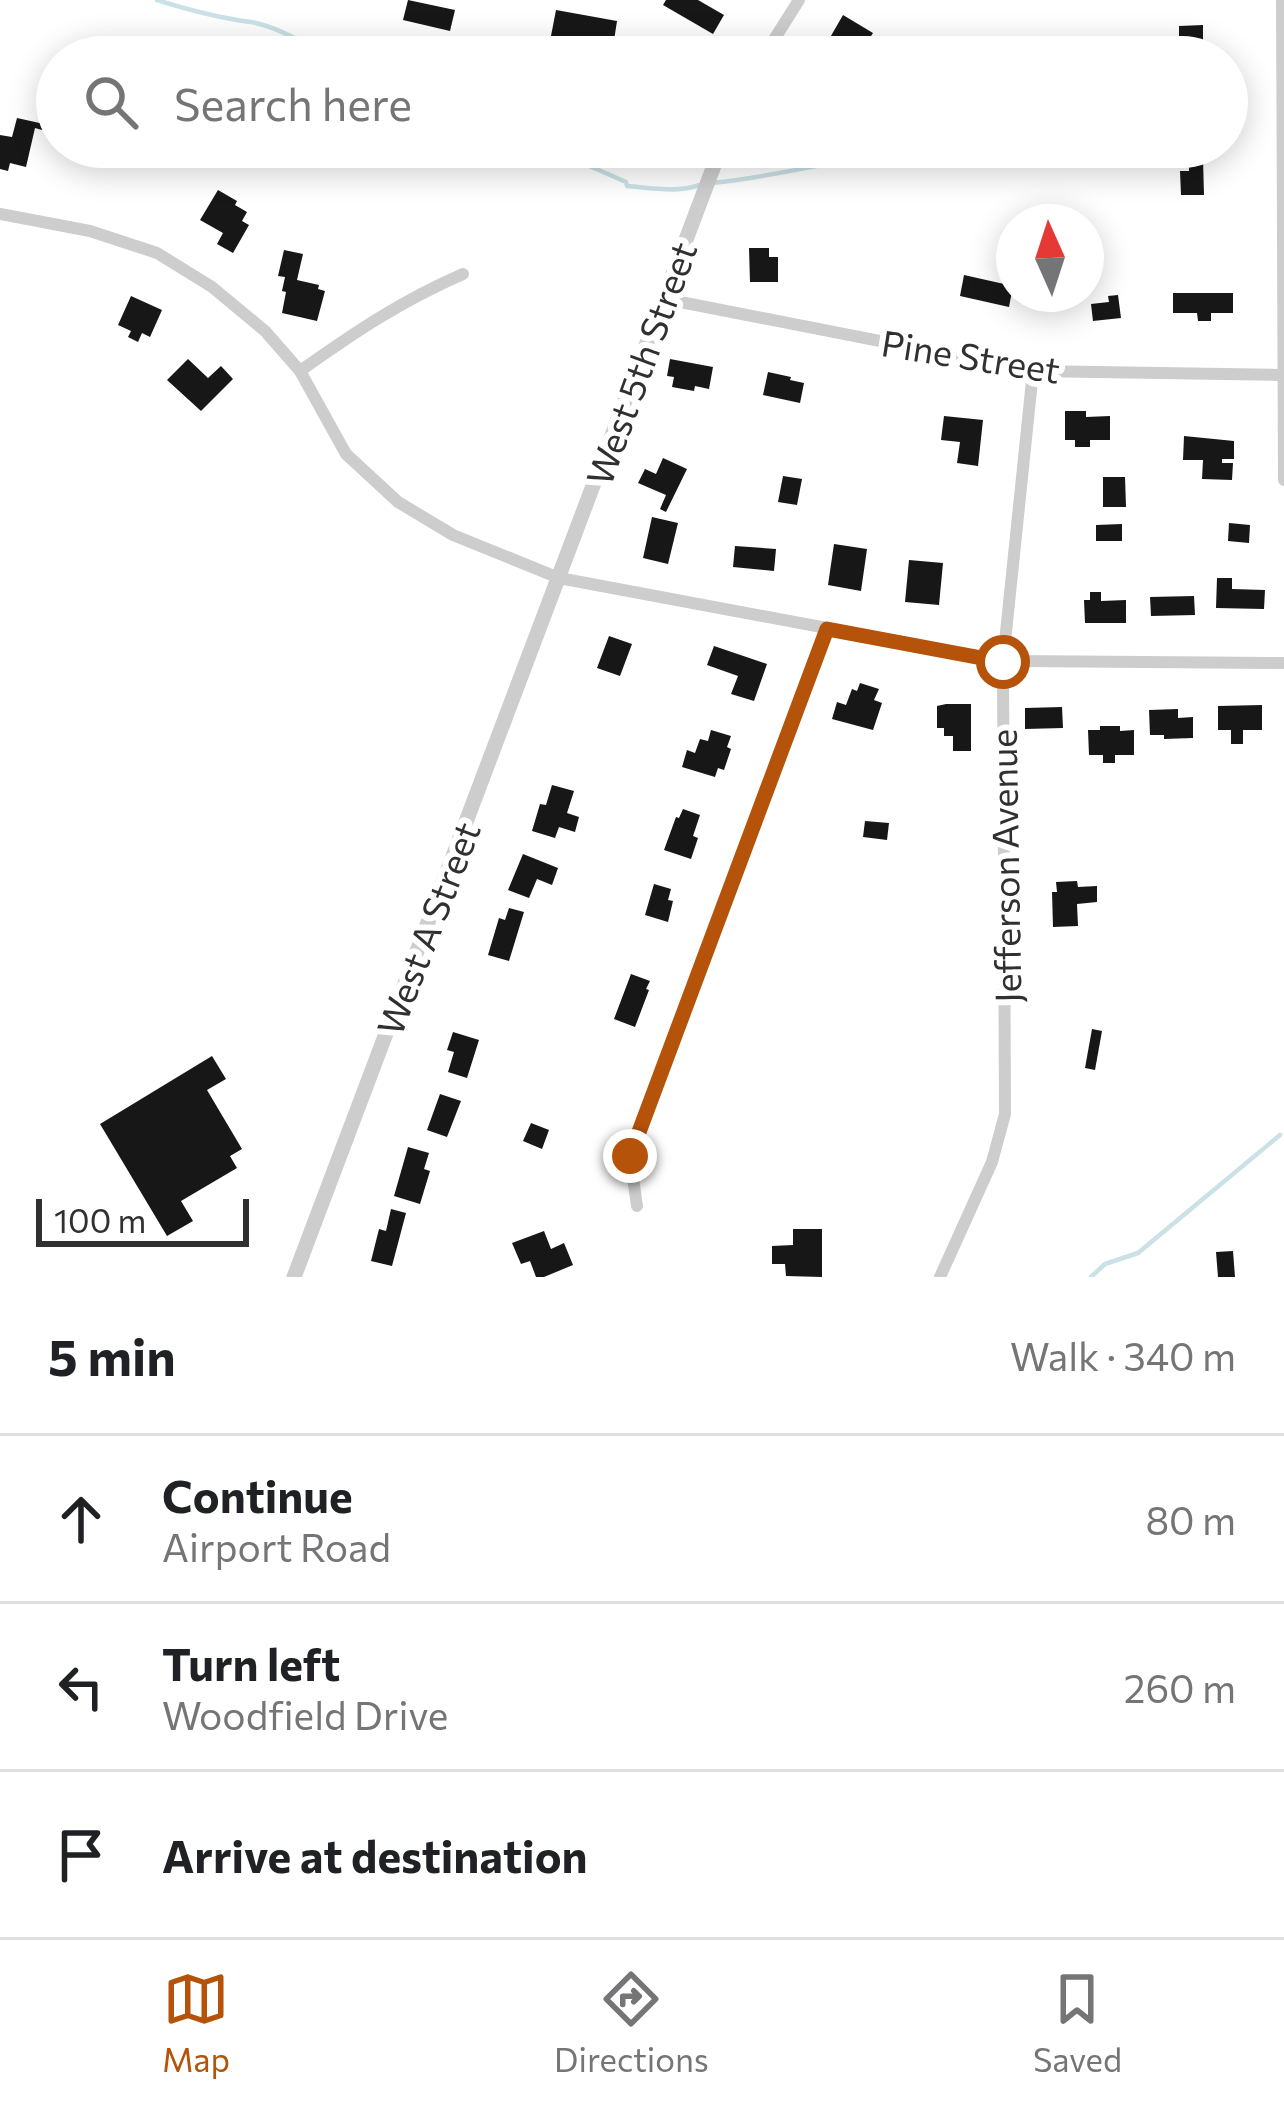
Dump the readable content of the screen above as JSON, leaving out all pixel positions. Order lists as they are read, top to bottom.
{
  "streets": {
    "street": [
      "Pine Street",
      "West 5th Street",
      "Jefferson Avenue",
      "West A Street"
    ]
  },
  "crossings": [
    ["Pine Street", "West 5th Street"],
    ["Pine Street", "Jefferson Avenue"],
    ["West 5th Street", "West A Street"]
  ],
  "scale_bar": "100 m",
  "north": "top",
  "page": {
    "search": "Search here",
    "scale": "100 m",
    "heading": ["5 min", "Walk · 340 m"],
    "list": [
      ["Continue", "Airport Road", "80 m"],
      ["Turn left", "Woodfield Drive", "260 m"],
      "Arrive at destination"
    ],
    "nav": ["Map", "Directions", "Saved"]
  }
}
